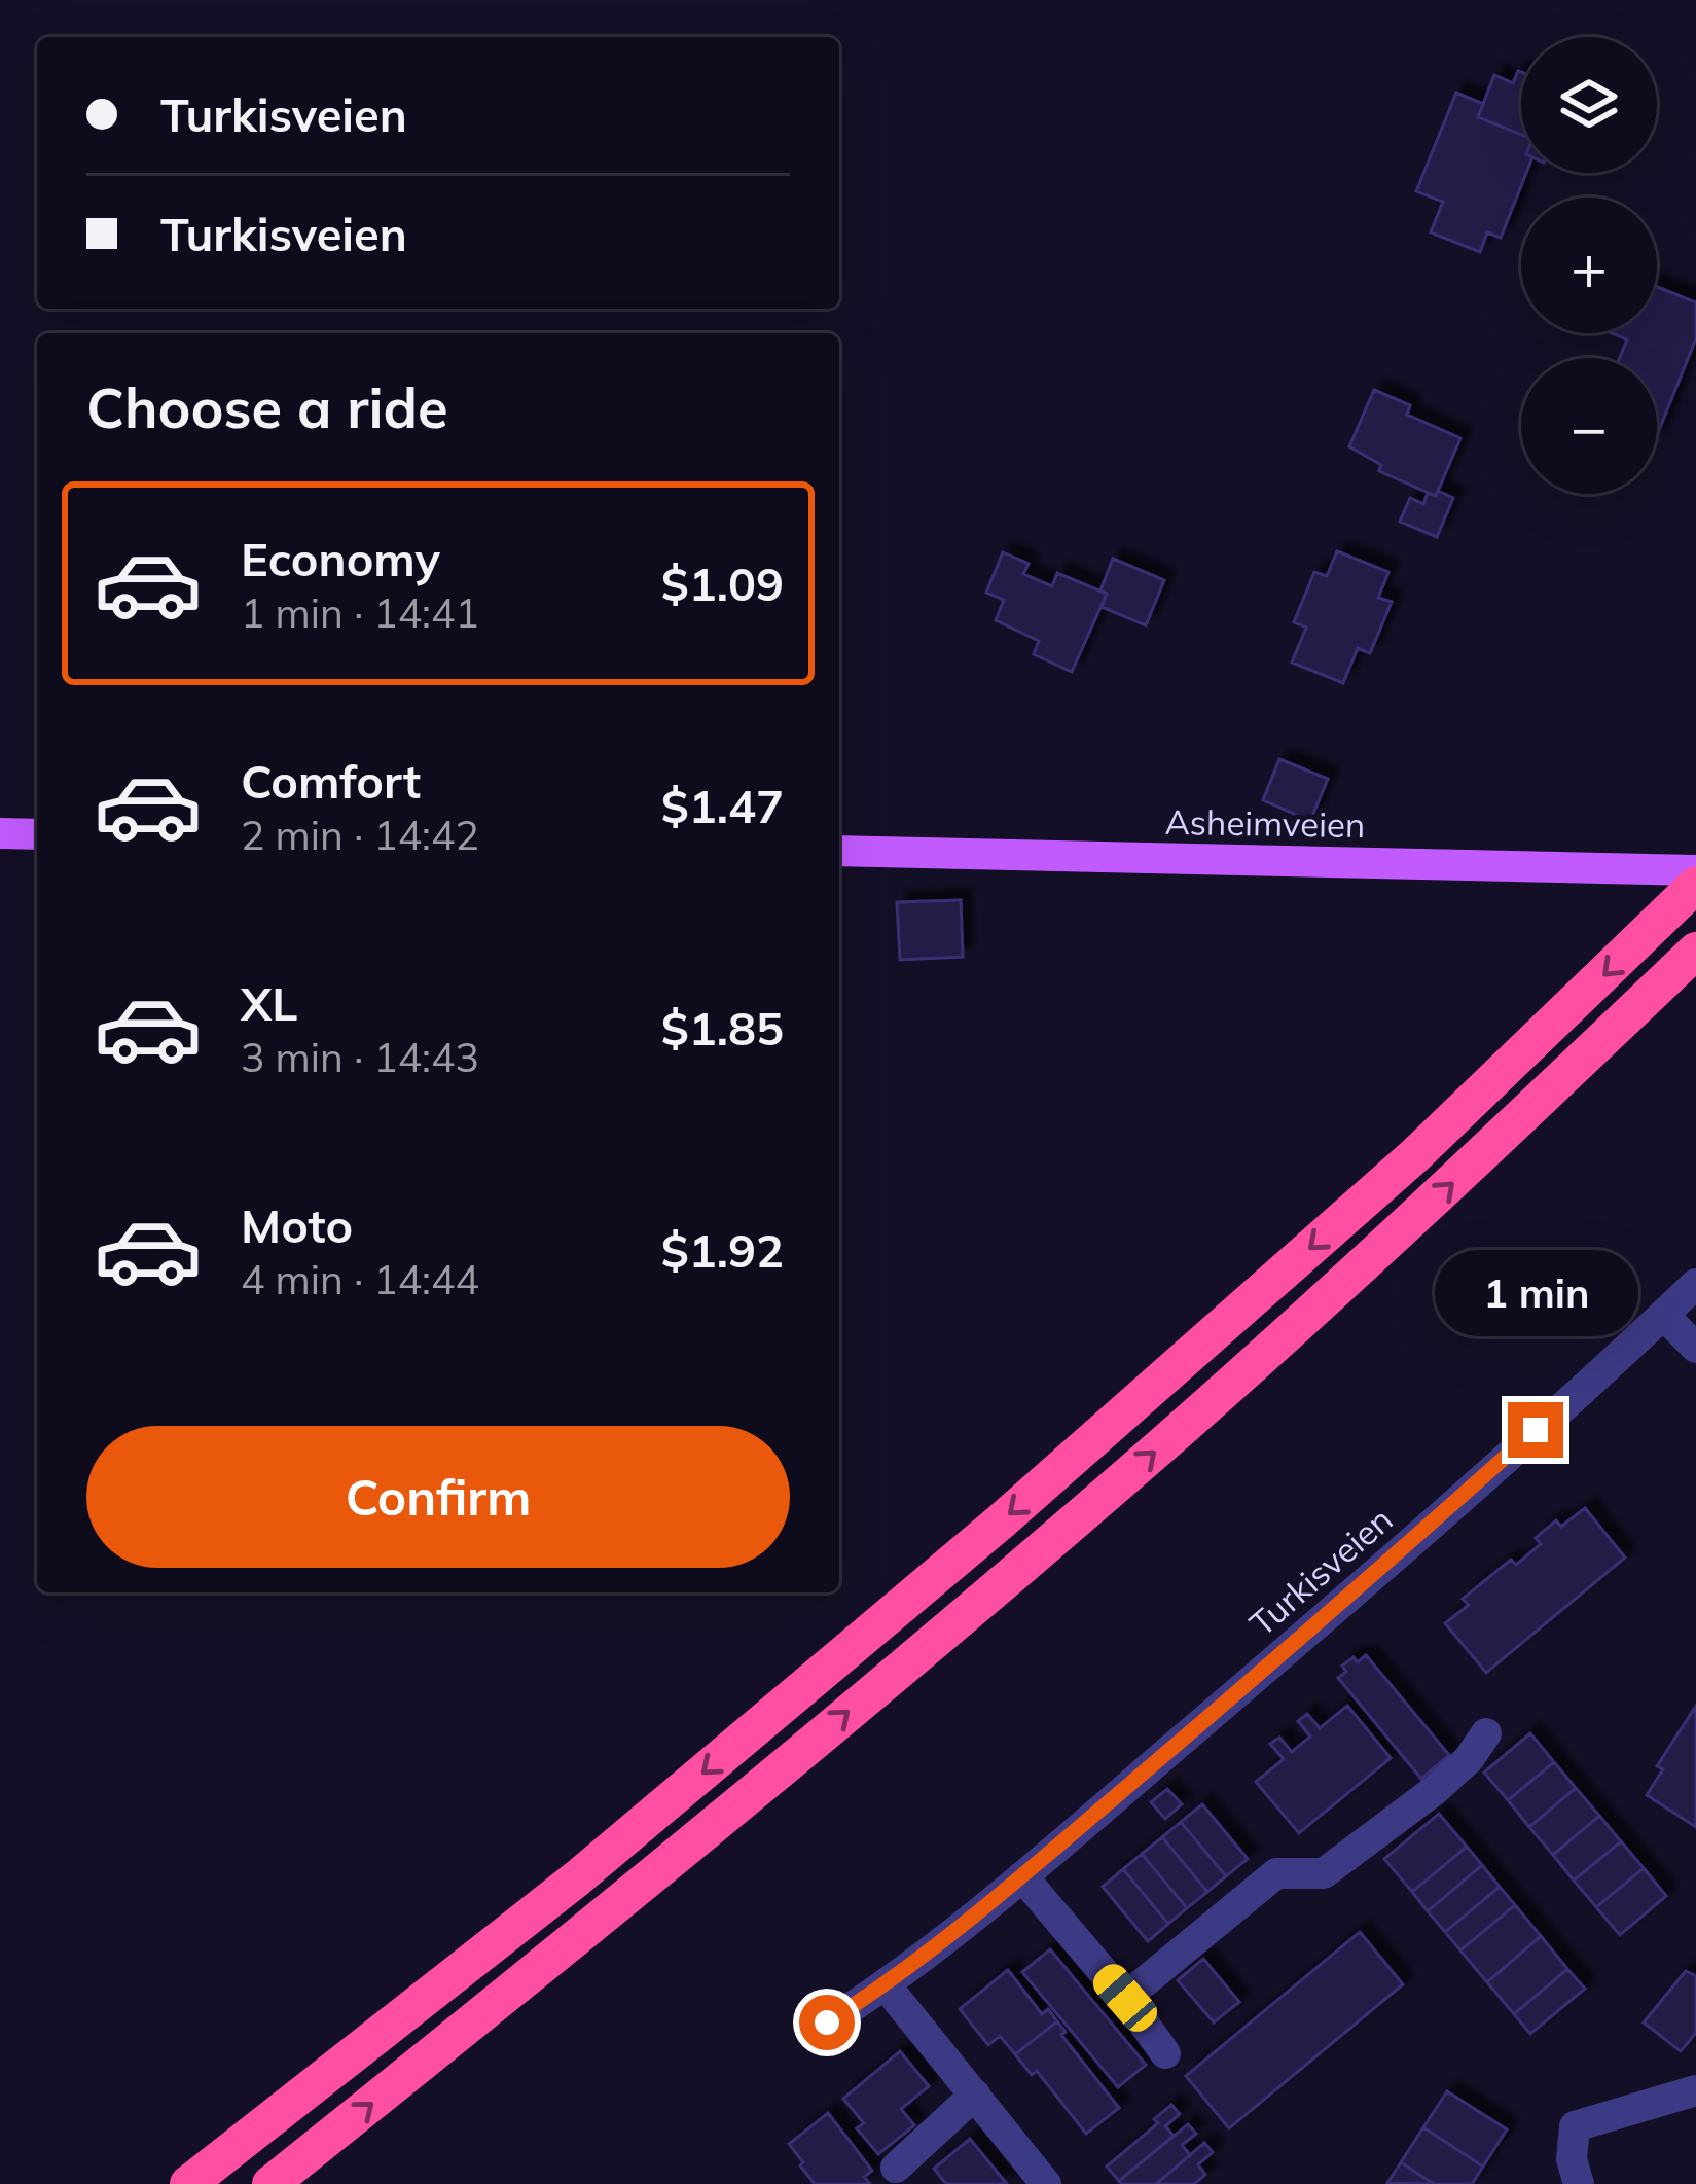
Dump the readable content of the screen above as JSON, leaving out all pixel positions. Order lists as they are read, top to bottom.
{
  "streets": {
    "main road": ["Asheimveien"],
    "street": ["Turkisveien"]
  },
  "page": {
    "map_buttons": ["+", "−"],
    "banner": ["Turkisveien", "Turkisveien"],
    "heading": "Choose a ride",
    "list": [
      {
        "name": "Economy",
        "note": "1 min · 14:41",
        "value": "$1.09"
      },
      {
        "name": "Comfort",
        "note": "2 min · 14:42",
        "value": "$1.47"
      },
      {
        "name": "XL",
        "note": "3 min · 14:43",
        "value": "$1.85"
      },
      {
        "name": "Moto",
        "note": "4 min · 14:44",
        "value": "$1.92"
      }
    ],
    "bubble": "1 min",
    "buttons": "Confirm"
  }
}
